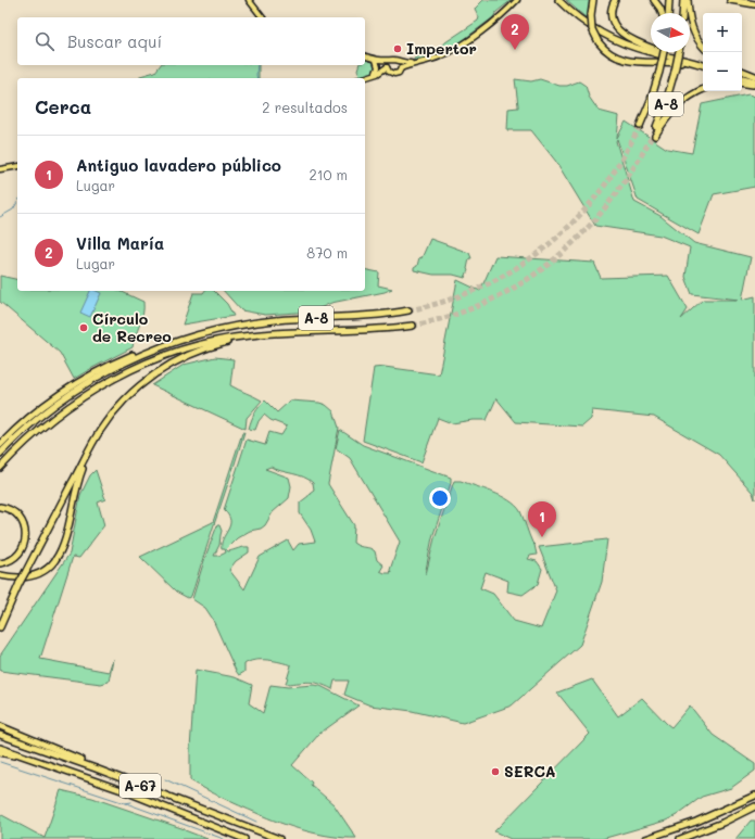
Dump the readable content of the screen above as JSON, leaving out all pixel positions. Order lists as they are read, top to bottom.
{
  "streets": {
    "highway": ["A-8", "A-67"]
  },
  "places": ["Impertor", "Círculo de Recreo", "SERCA"],
  "north": "right",
  "page": {
    "map_buttons": ["+", "−"],
    "pins": ["2", "1"],
    "search": "Buscar aquí",
    "heading": ["Cerca", "2 resultados"],
    "list": [
      {
        "mark": "1",
        "name": "Antiguo lavadero público",
        "note": "Lugar",
        "value": "210 m"
      },
      {
        "mark": "2",
        "name": "Villa María",
        "note": "Lugar",
        "value": "870 m"
      }
    ]
  }
}
